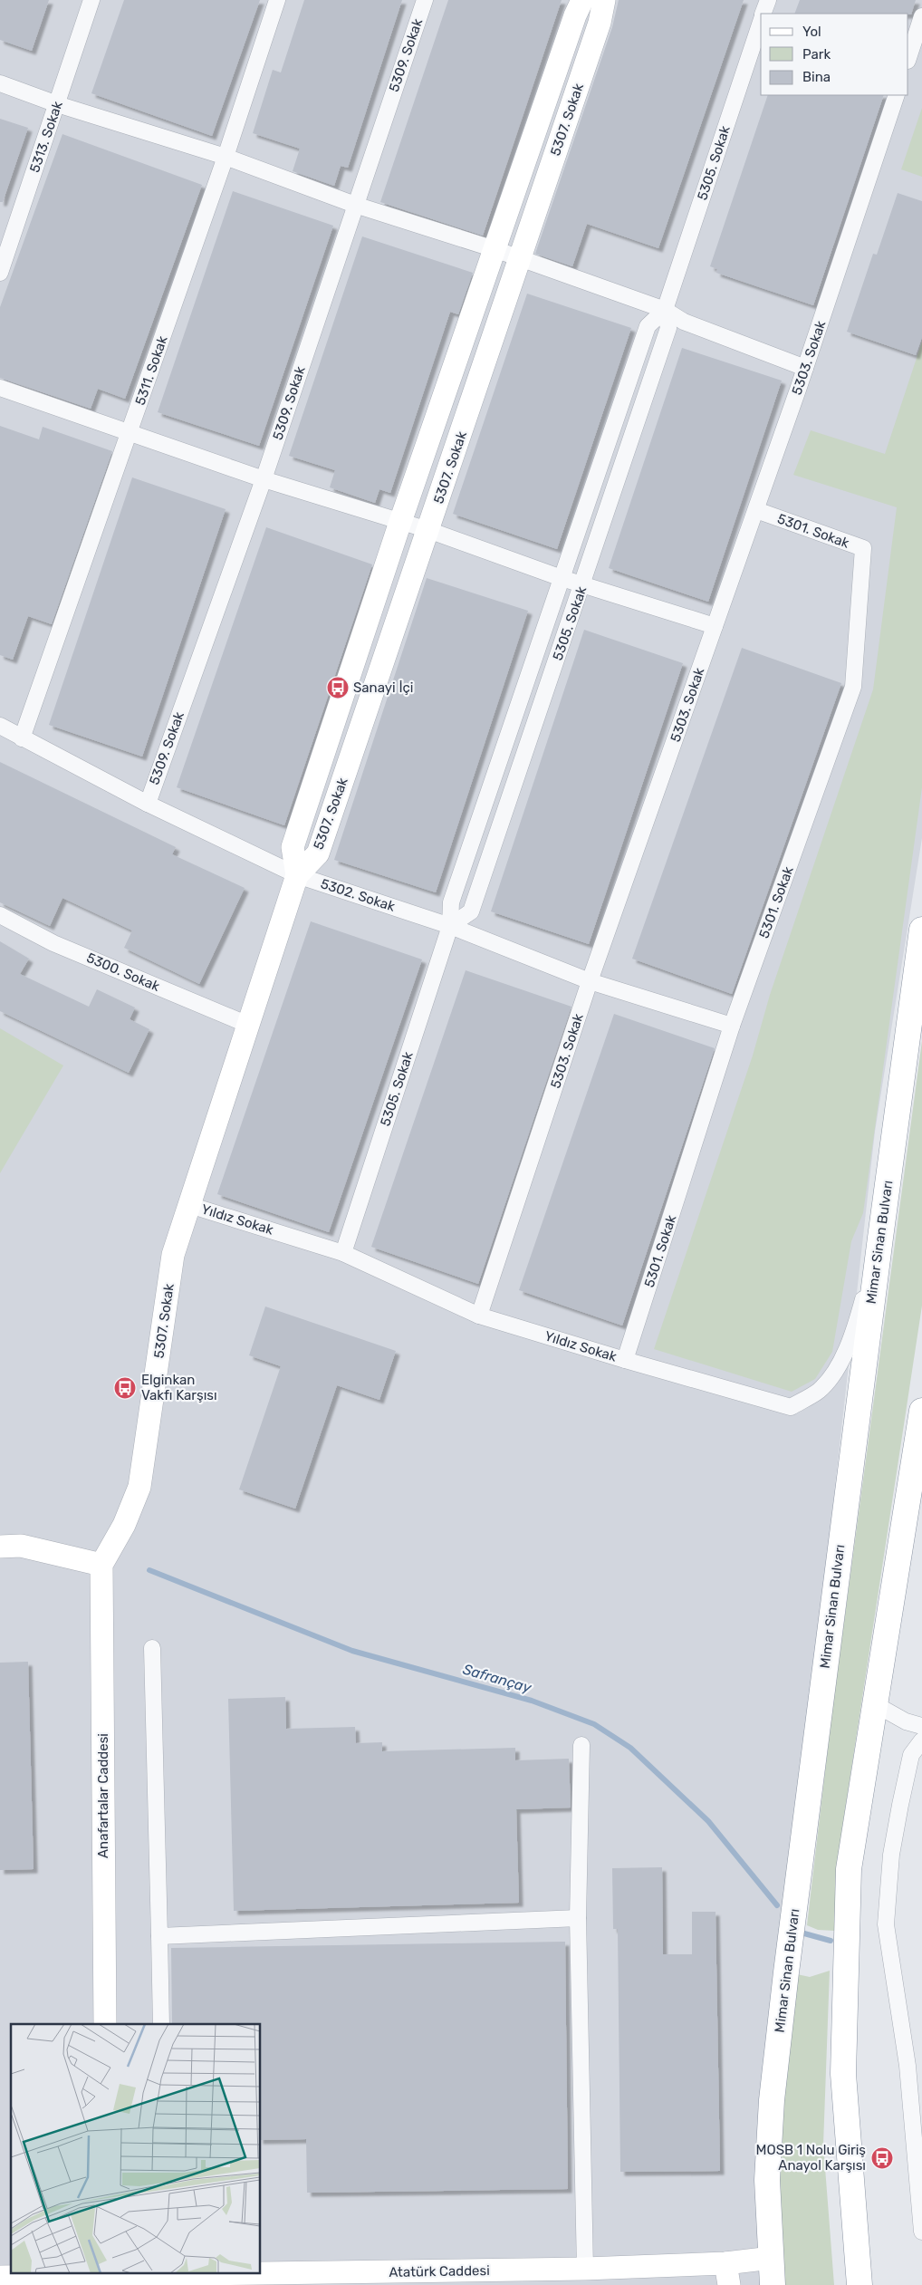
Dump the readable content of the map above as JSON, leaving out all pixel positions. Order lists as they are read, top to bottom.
{
  "streets": {
    "highway": ["Mimar Sinan Bulvarı"],
    "street": [
      "5309. Sokak",
      "5307. Sokak",
      "5313. Sokak",
      "5305. Sokak",
      "5303. Sokak",
      "5311. Sokak",
      "5301. Sokak",
      "5302. Sokak",
      "5300. Sokak",
      "Yıldız Sokak",
      "Anafartalar Caddesi",
      "Atatürk Caddesi"
    ]
  },
  "crossings": [
    ["5309. Sokak", "5302. Sokak"],
    ["5307. Sokak", "5302. Sokak"],
    ["5307. Sokak", "5300. Sokak"],
    ["5307. Sokak", "Yıldız Sokak"],
    ["5307. Sokak", "Anafartalar Caddesi"],
    ["5305. Sokak", "5302. Sokak"],
    ["5305. Sokak", "Yıldız Sokak"],
    ["5303. Sokak", "5301. Sokak"],
    ["5303. Sokak", "5302. Sokak"],
    ["5303. Sokak", "Yıldız Sokak"],
    ["5311. Sokak", "5302. Sokak"],
    ["5301. Sokak", "5302. Sokak"],
    ["5301. Sokak", "Yıldız Sokak"],
    ["Yıldız Sokak", "Mimar Sinan Bulvarı"],
    ["Mimar Sinan Bulvarı", "Atatürk Caddesi"]
  ],
  "water": ["Safrançay"],
  "places": {
    "bus stop": ["Sanayi İçi", "Elginkan Vakfı Karşısı", "MOSB 1 Nolu Giriş Anayol Karşısı"]
  },
  "legend": ["Yol", "Park", "Bina"]
}
